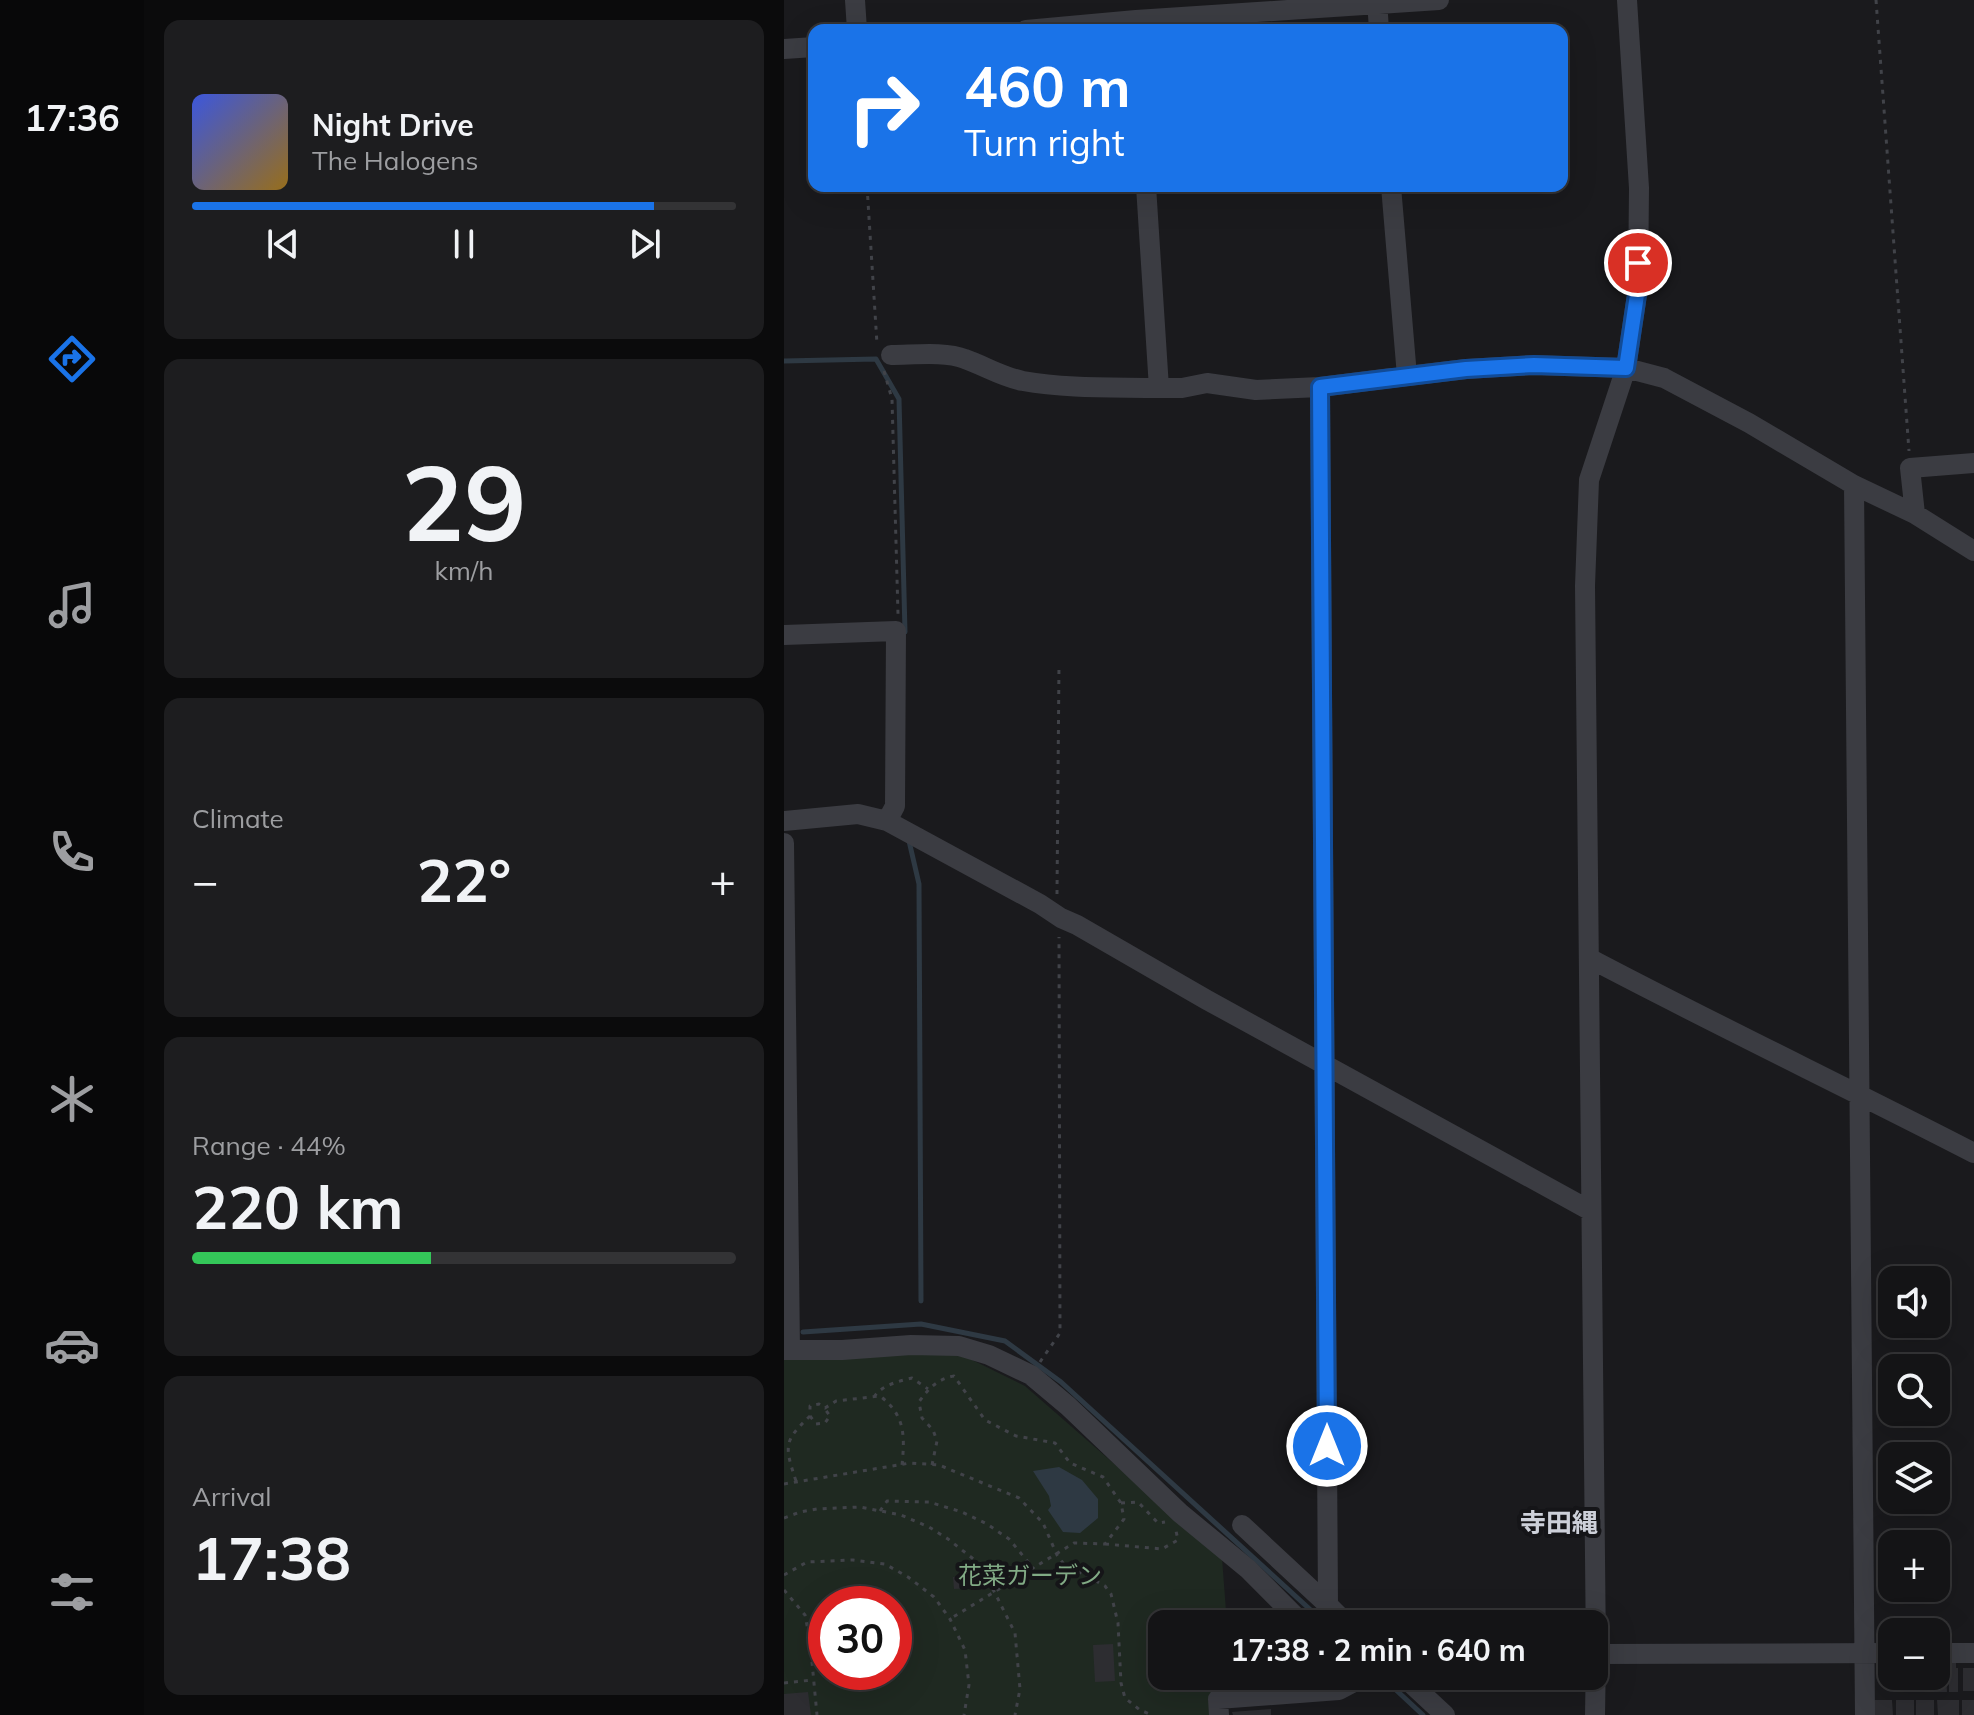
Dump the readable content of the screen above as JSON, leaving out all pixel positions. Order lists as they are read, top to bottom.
{
  "districts": ["寺田縄"],
  "parks": ["花菜ガーデン"],
  "page": {
    "tabs": "17:36",
    "turn": ["460 m", "Turn right"],
    "song": ["Night Drive", "The Halogens"],
    "tile": [
      ["29", "km/h"],
      "Climate",
      ["Range · 44%", "220 km"],
      ["Arrival", "17:38"]
    ],
    "heat": ["−", "22°", "+"],
    "map_buttons": ["+", "−"],
    "limit": "30",
    "trip": "17:38 · 2 min · 640 m"
  }
}
